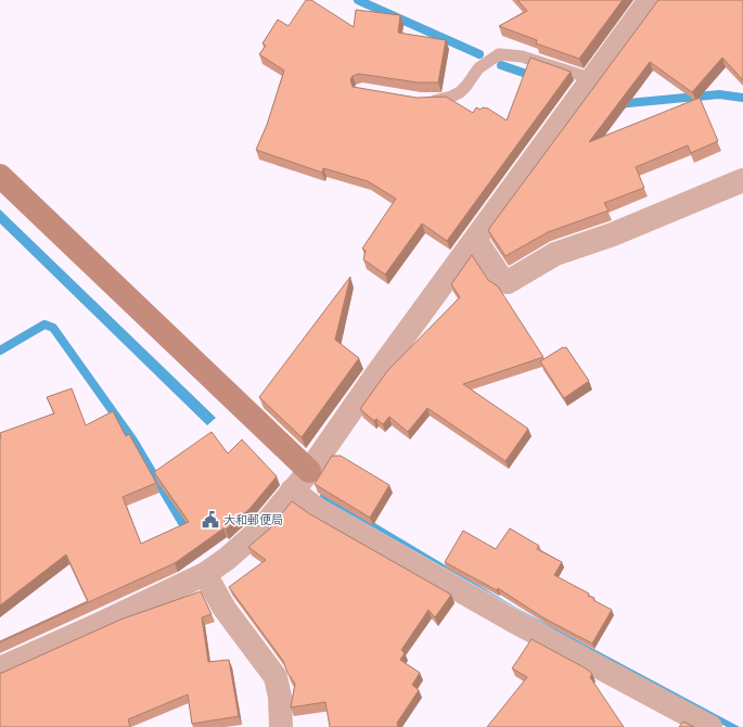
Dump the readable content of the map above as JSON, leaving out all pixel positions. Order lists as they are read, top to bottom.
{
  "places": {
    "public building": ["大和郵便局"]
  }
}
